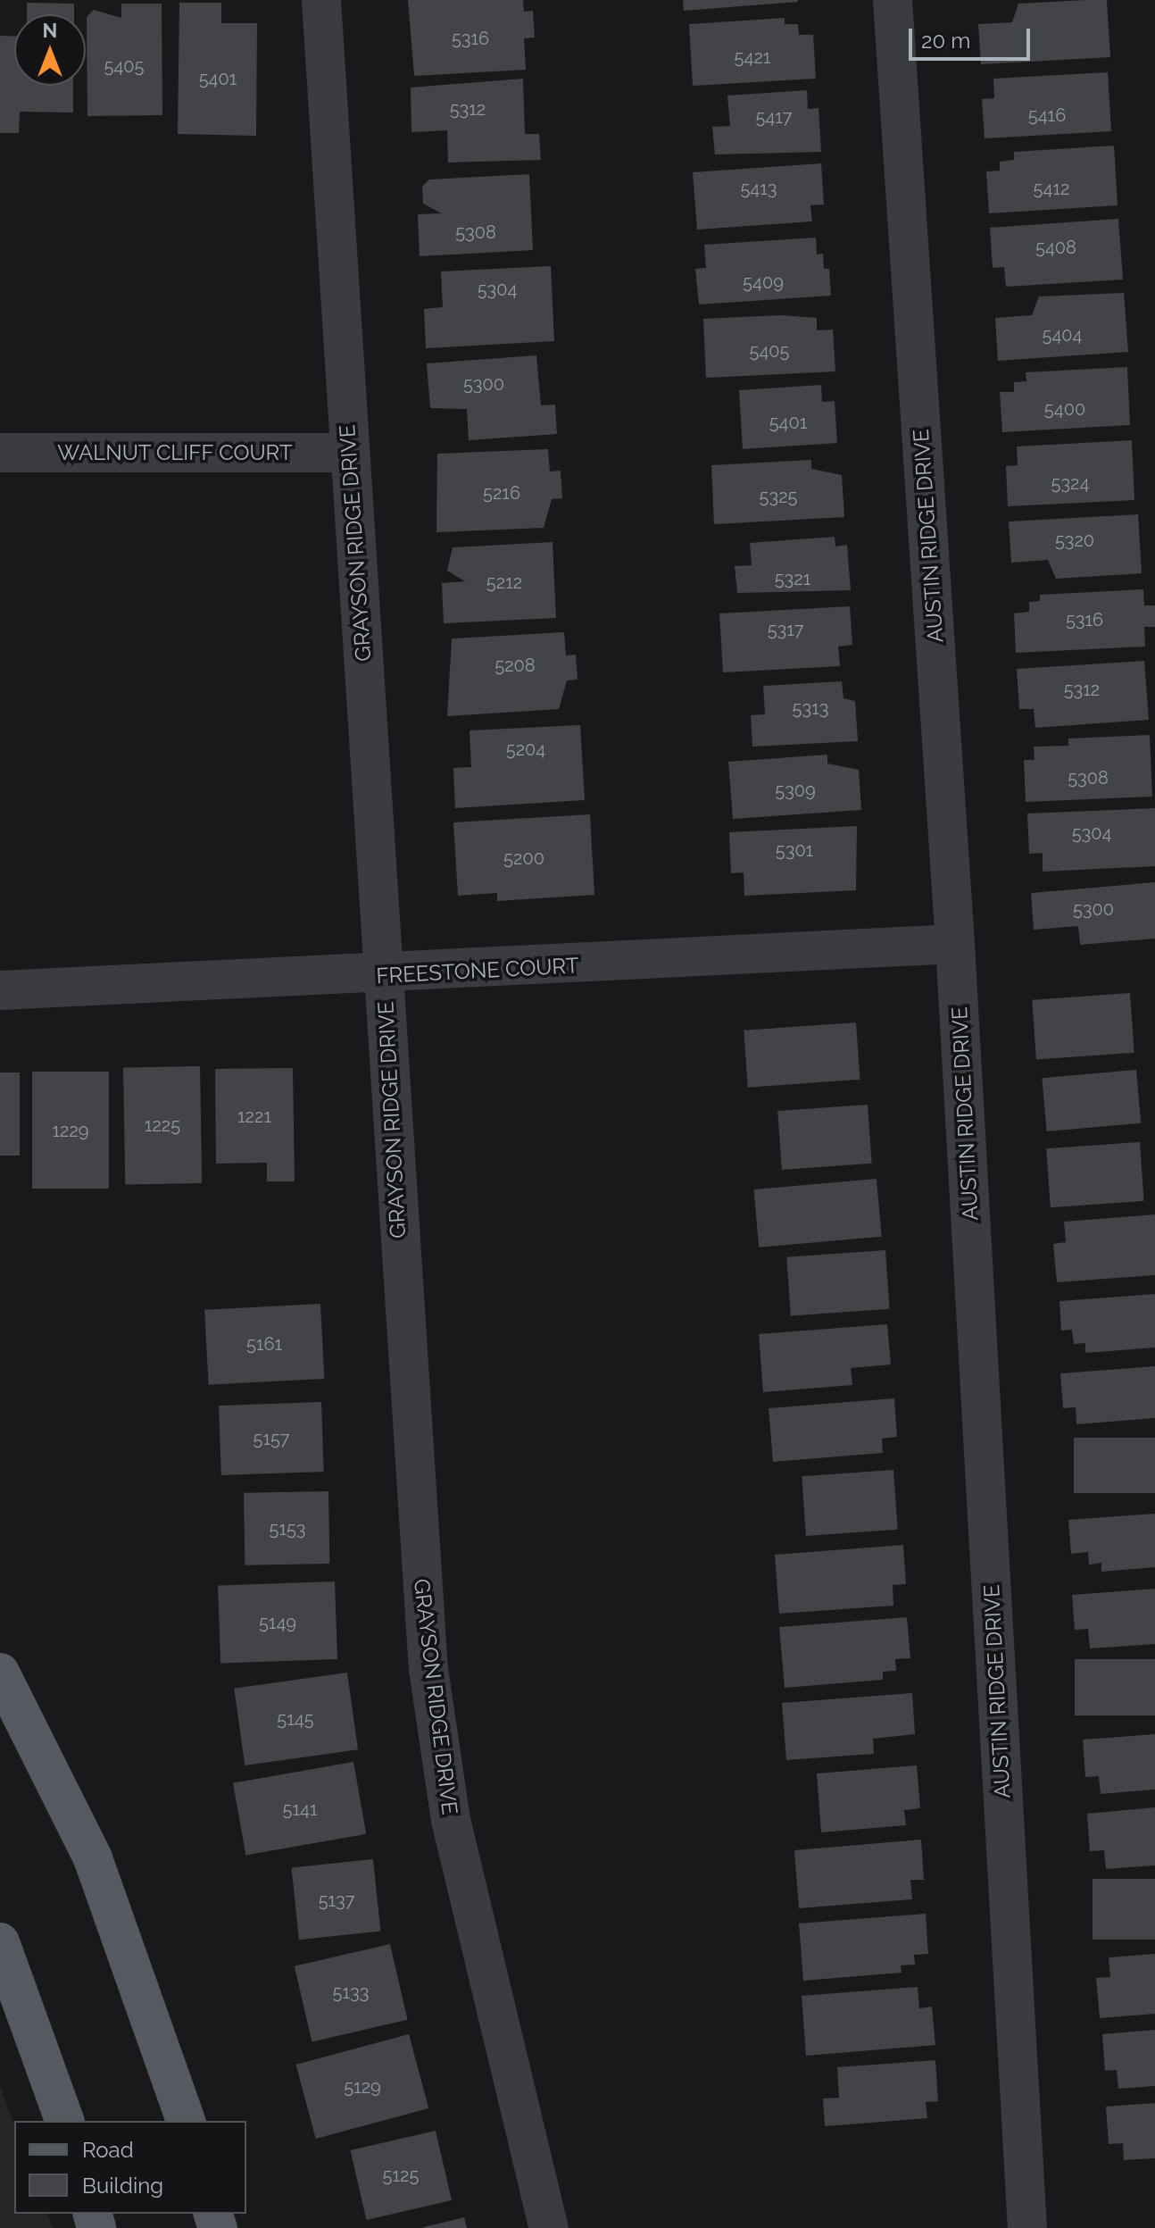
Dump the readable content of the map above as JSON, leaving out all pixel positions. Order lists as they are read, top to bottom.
{
  "streets": {
    "street": [
      "WALNUT CLIFF COURT",
      "AUSTIN RIDGE DRIVE",
      "GRAYSON RIDGE DRIVE",
      "FREESTONE COURT"
    ]
  },
  "crossings": [
    ["WALNUT CLIFF COURT", "GRAYSON RIDGE DRIVE"],
    ["AUSTIN RIDGE DRIVE", "FREESTONE COURT"],
    ["GRAYSON RIDGE DRIVE", "FREESTONE COURT"]
  ],
  "house_numbers": [
    "5316",
    "5421",
    "5405",
    "5401",
    "5312",
    "5416",
    "5417",
    "5413",
    "5412",
    "5308",
    "5408",
    "5409",
    "5304",
    "5404",
    "5405",
    "5300",
    "5400",
    "5401",
    "5324",
    "5216",
    "5325",
    "5320",
    "5321",
    "5212",
    "5316",
    "5317",
    "5208",
    "5312",
    "5313",
    "5204",
    "5308",
    "5309",
    "5304",
    "5301",
    "5200",
    "5300",
    "1221",
    "1225",
    "1229",
    "5161",
    "5157",
    "5153",
    "5149",
    "5145",
    "5141",
    "5137",
    "5133",
    "5129",
    "5125"
  ],
  "legend": ["Road", "Building"],
  "scale_bar": "20 m",
  "north": "top"
}
